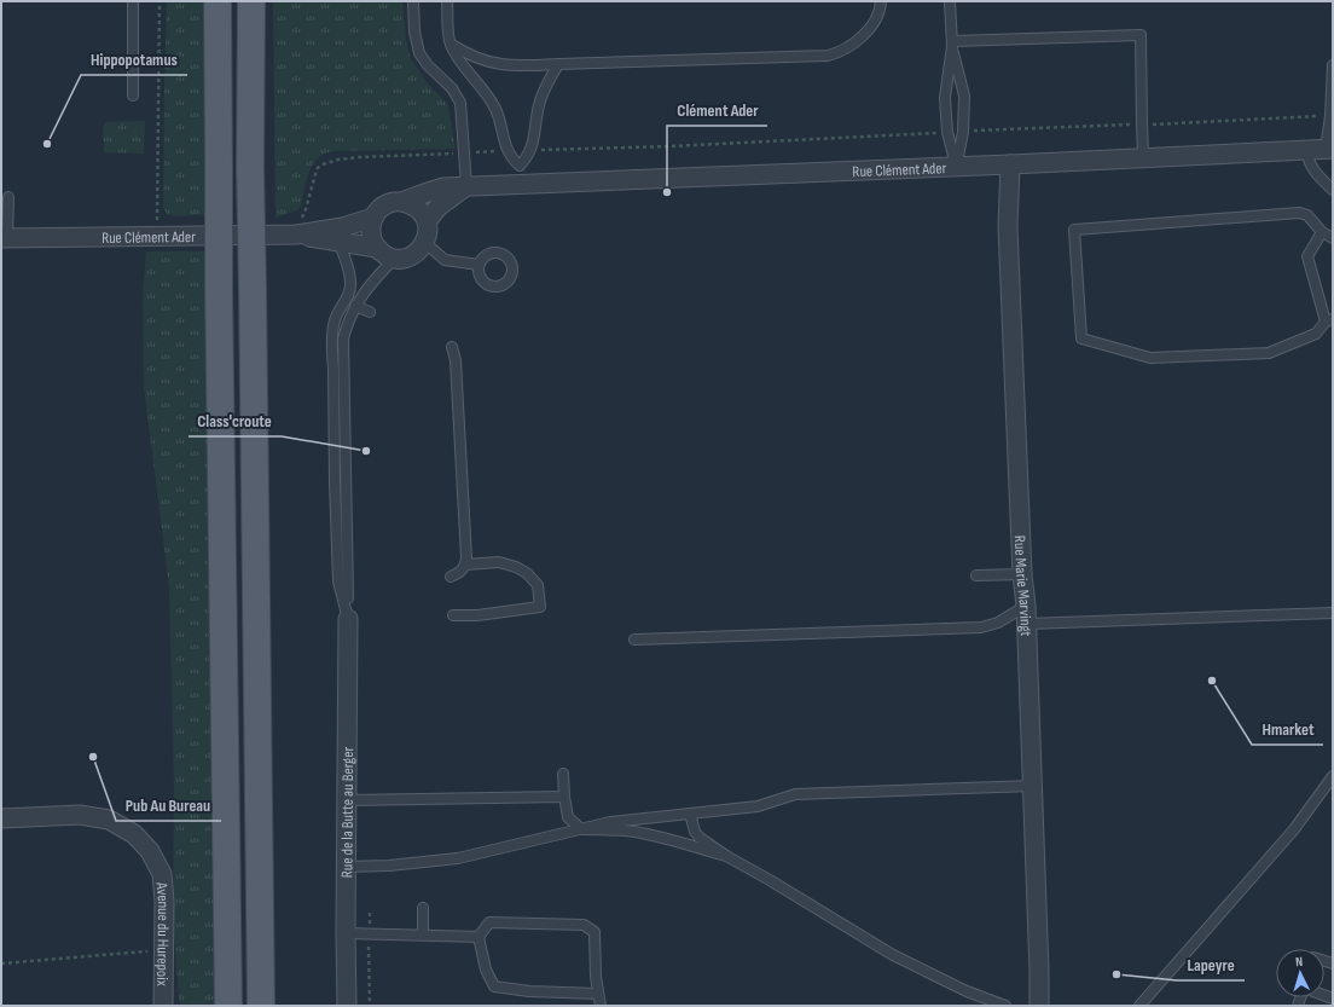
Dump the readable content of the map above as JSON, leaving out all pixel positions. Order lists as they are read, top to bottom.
{
  "streets": {
    "street": [
      "Rue Clément Ader",
      "Rue Marie Marvingt",
      "Rue de la Butte au Berger",
      "Avenue du Hurepoix"
    ]
  },
  "crossings": [
    ["Rue Clément Ader", "Rue Marie Marvingt"]
  ],
  "places": [
    "Hippopotamus",
    "Clément Ader",
    "Class'croute",
    "Hmarket",
    "Pub Au Bureau",
    "Lapeyre"
  ],
  "north": "top"
}
